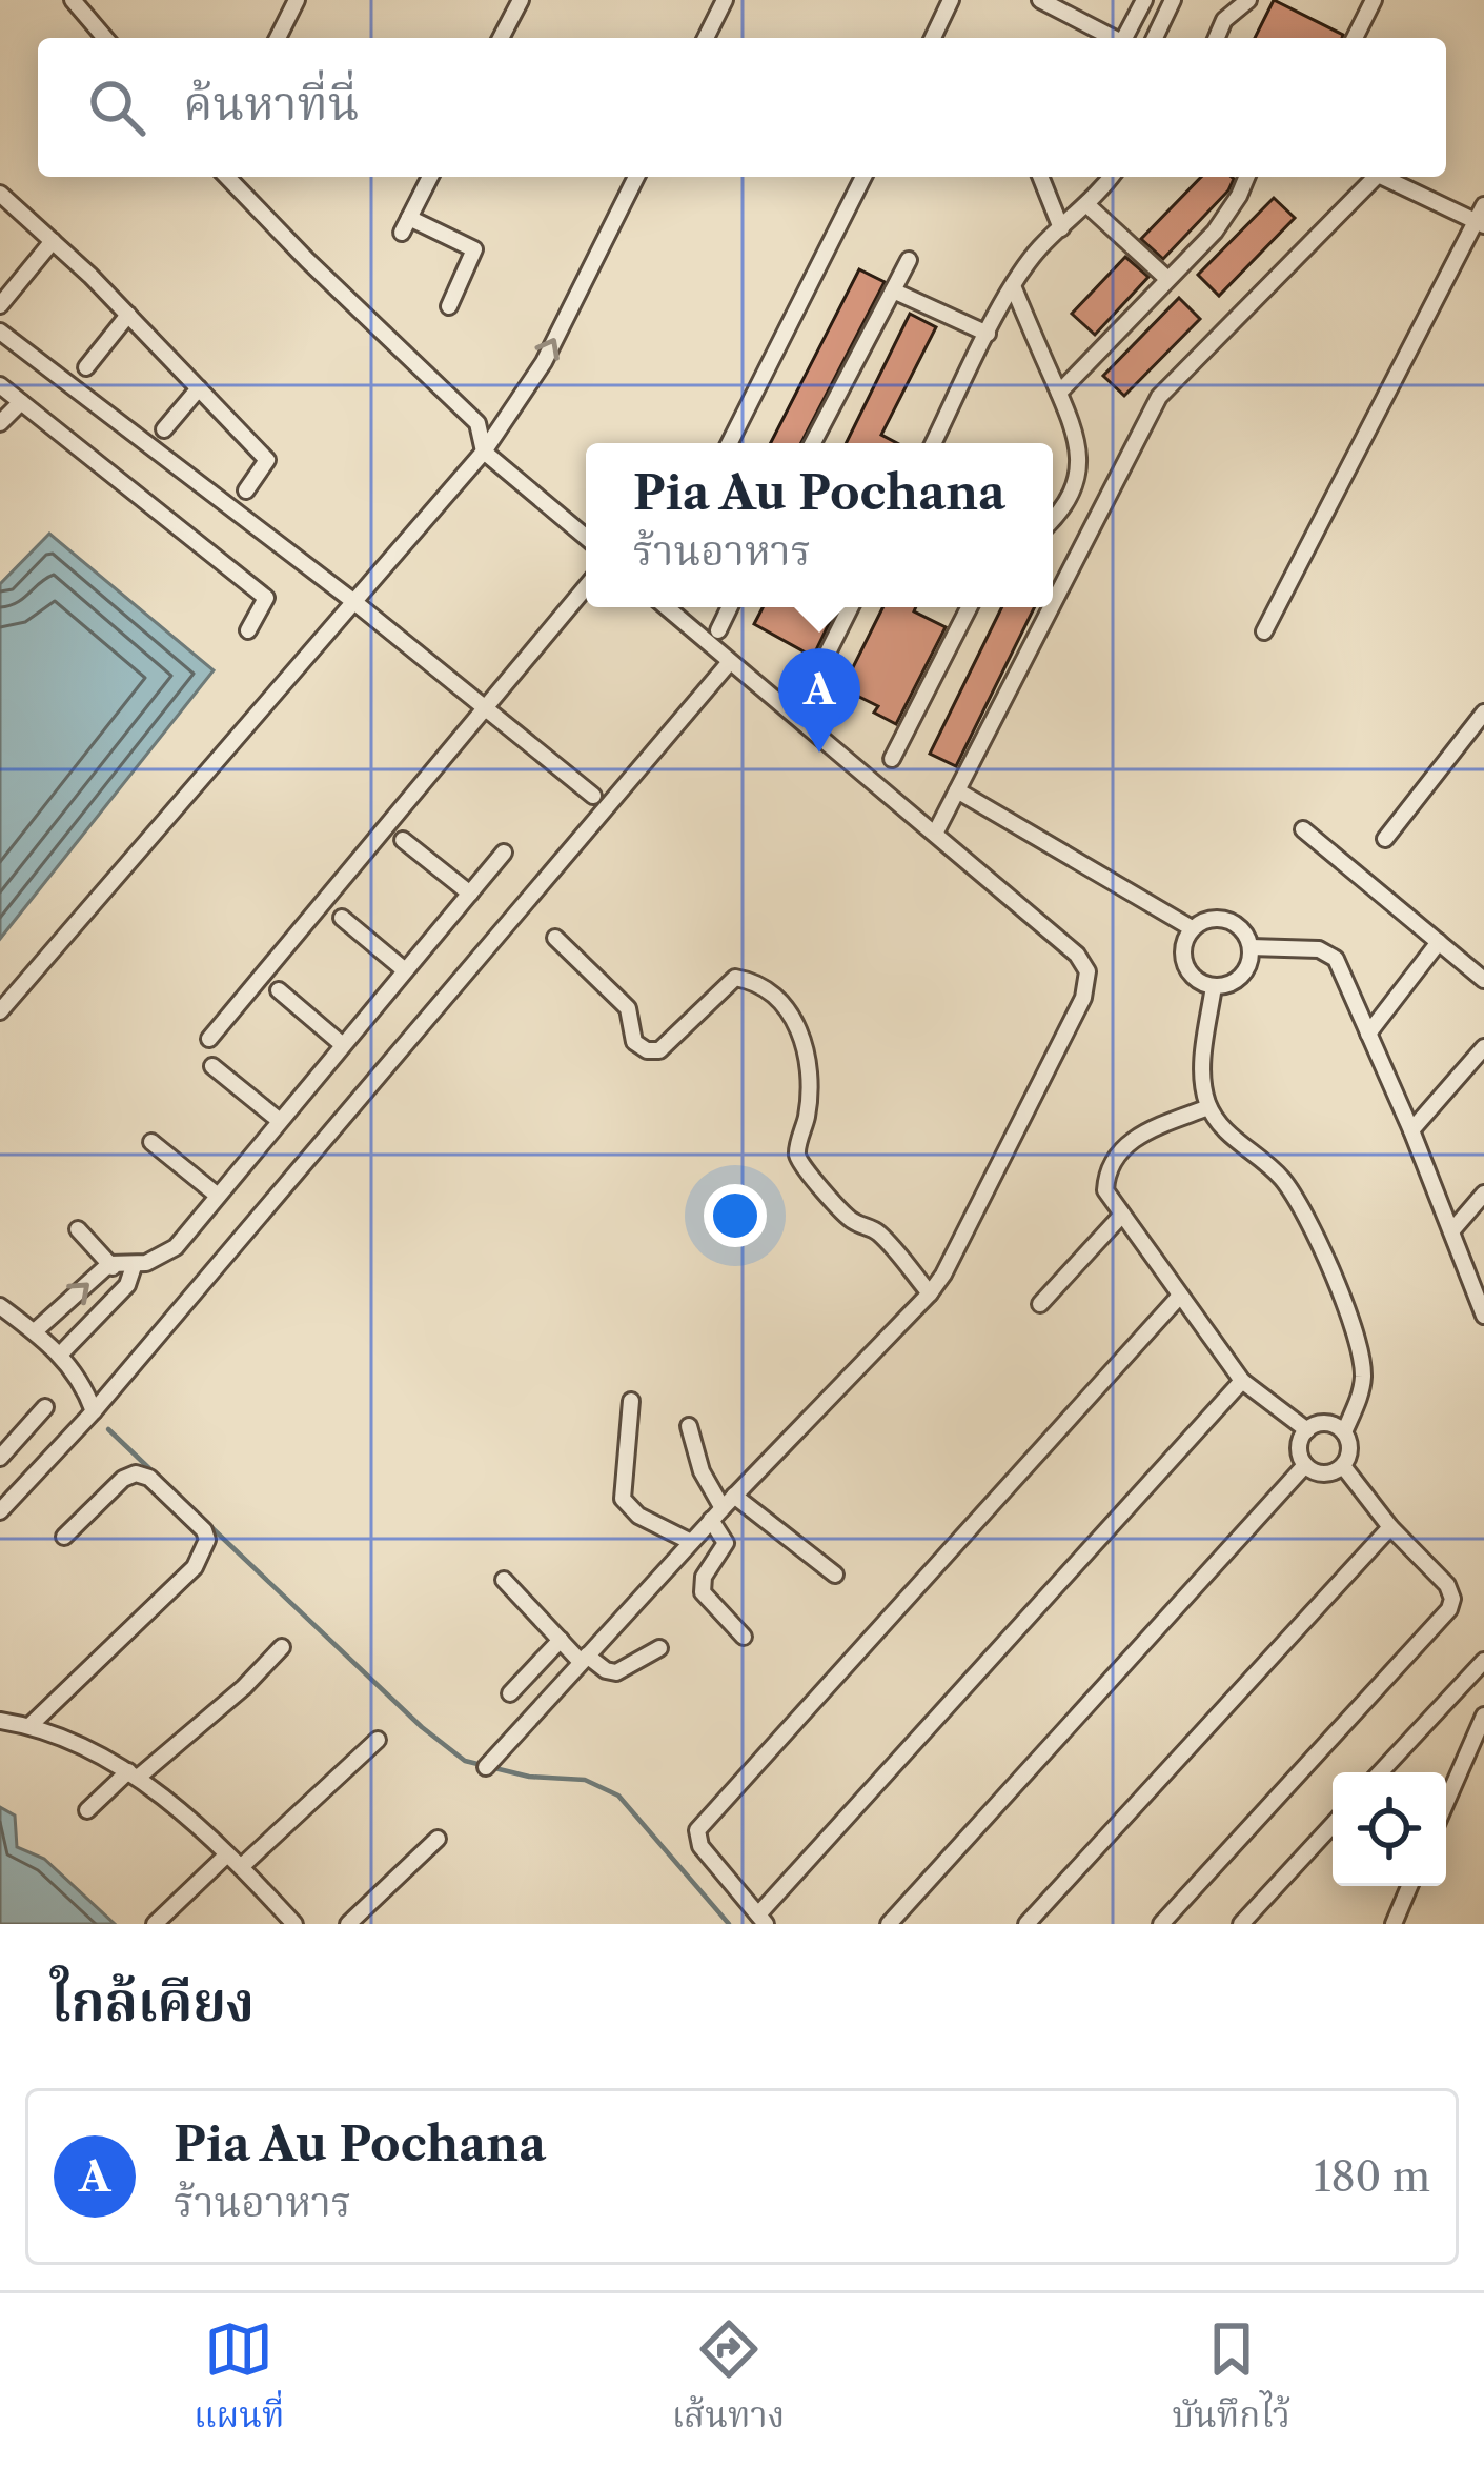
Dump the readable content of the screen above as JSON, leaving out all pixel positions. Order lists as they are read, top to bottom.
{
  "page": {
    "search": "ค้นหาที่นี่",
    "popup": ["Pia Au Pochana", "ร้านอาหาร"],
    "pins": "A",
    "heading": "ใกล้เคียง",
    "list": [
      {
        "mark": "A",
        "name": "Pia Au Pochana",
        "note": "ร้านอาหาร",
        "value": "180 m"
      }
    ],
    "nav": ["แผนที่", "เส้นทาง", "บันทึกไว้"]
  }
}
